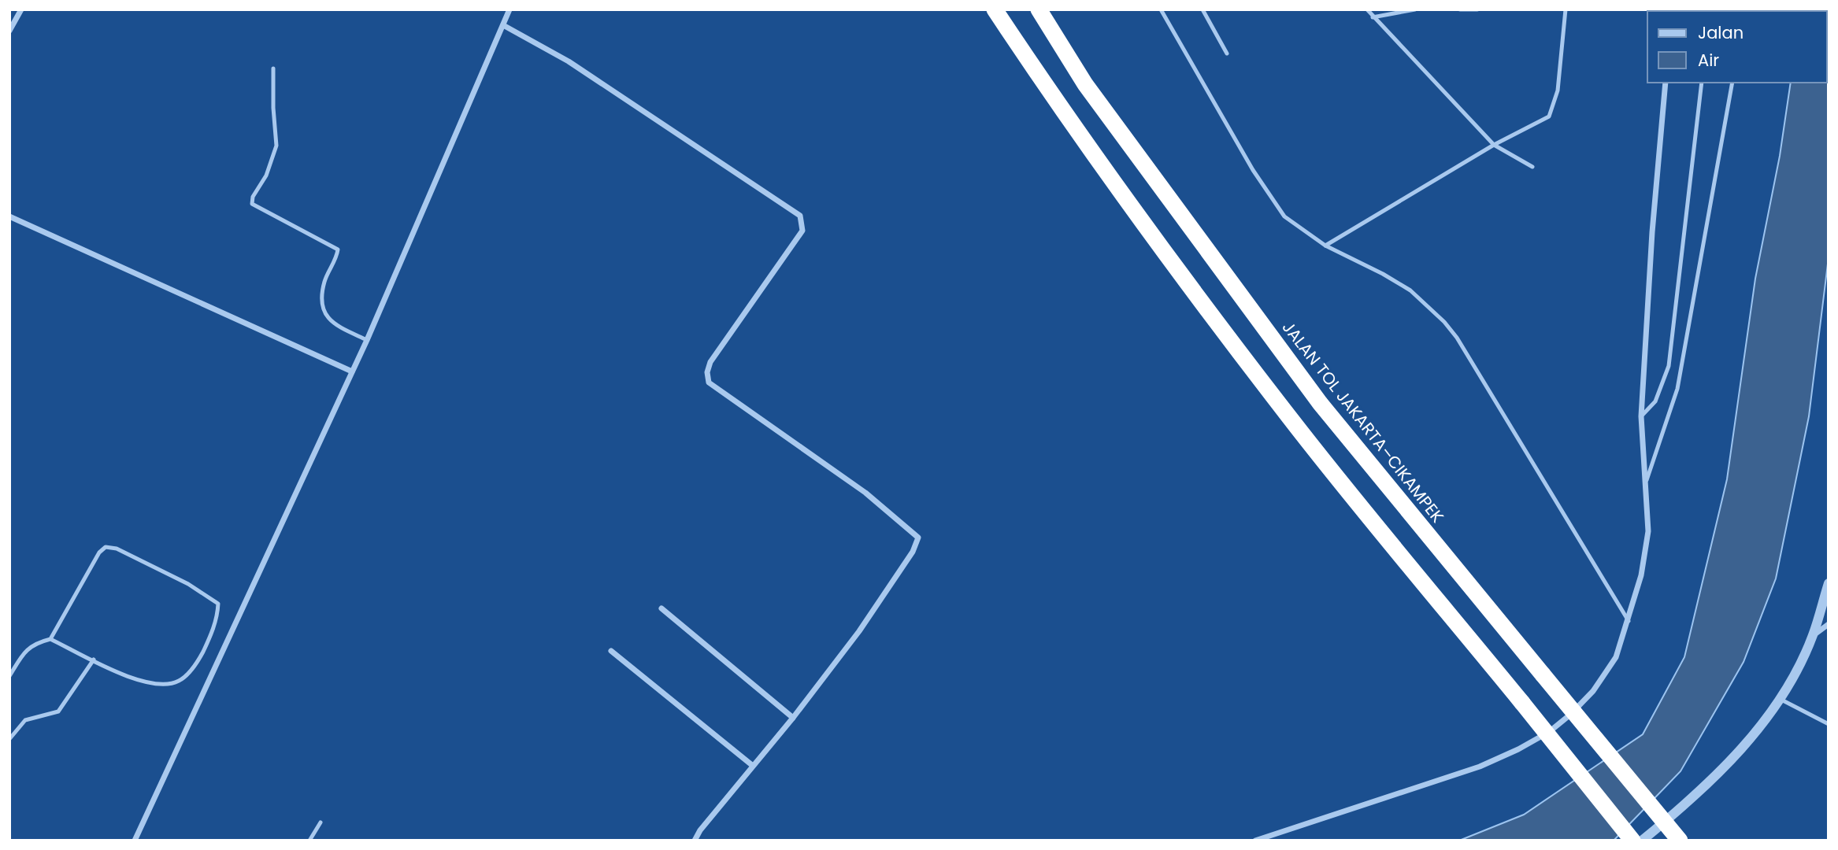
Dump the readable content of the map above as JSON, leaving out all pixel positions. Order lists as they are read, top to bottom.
{
  "streets": {
    "highway": ["JALAN TOL JAKARTA–CIKAMPEK"]
  },
  "legend": ["Jalan", "Air"]
}
